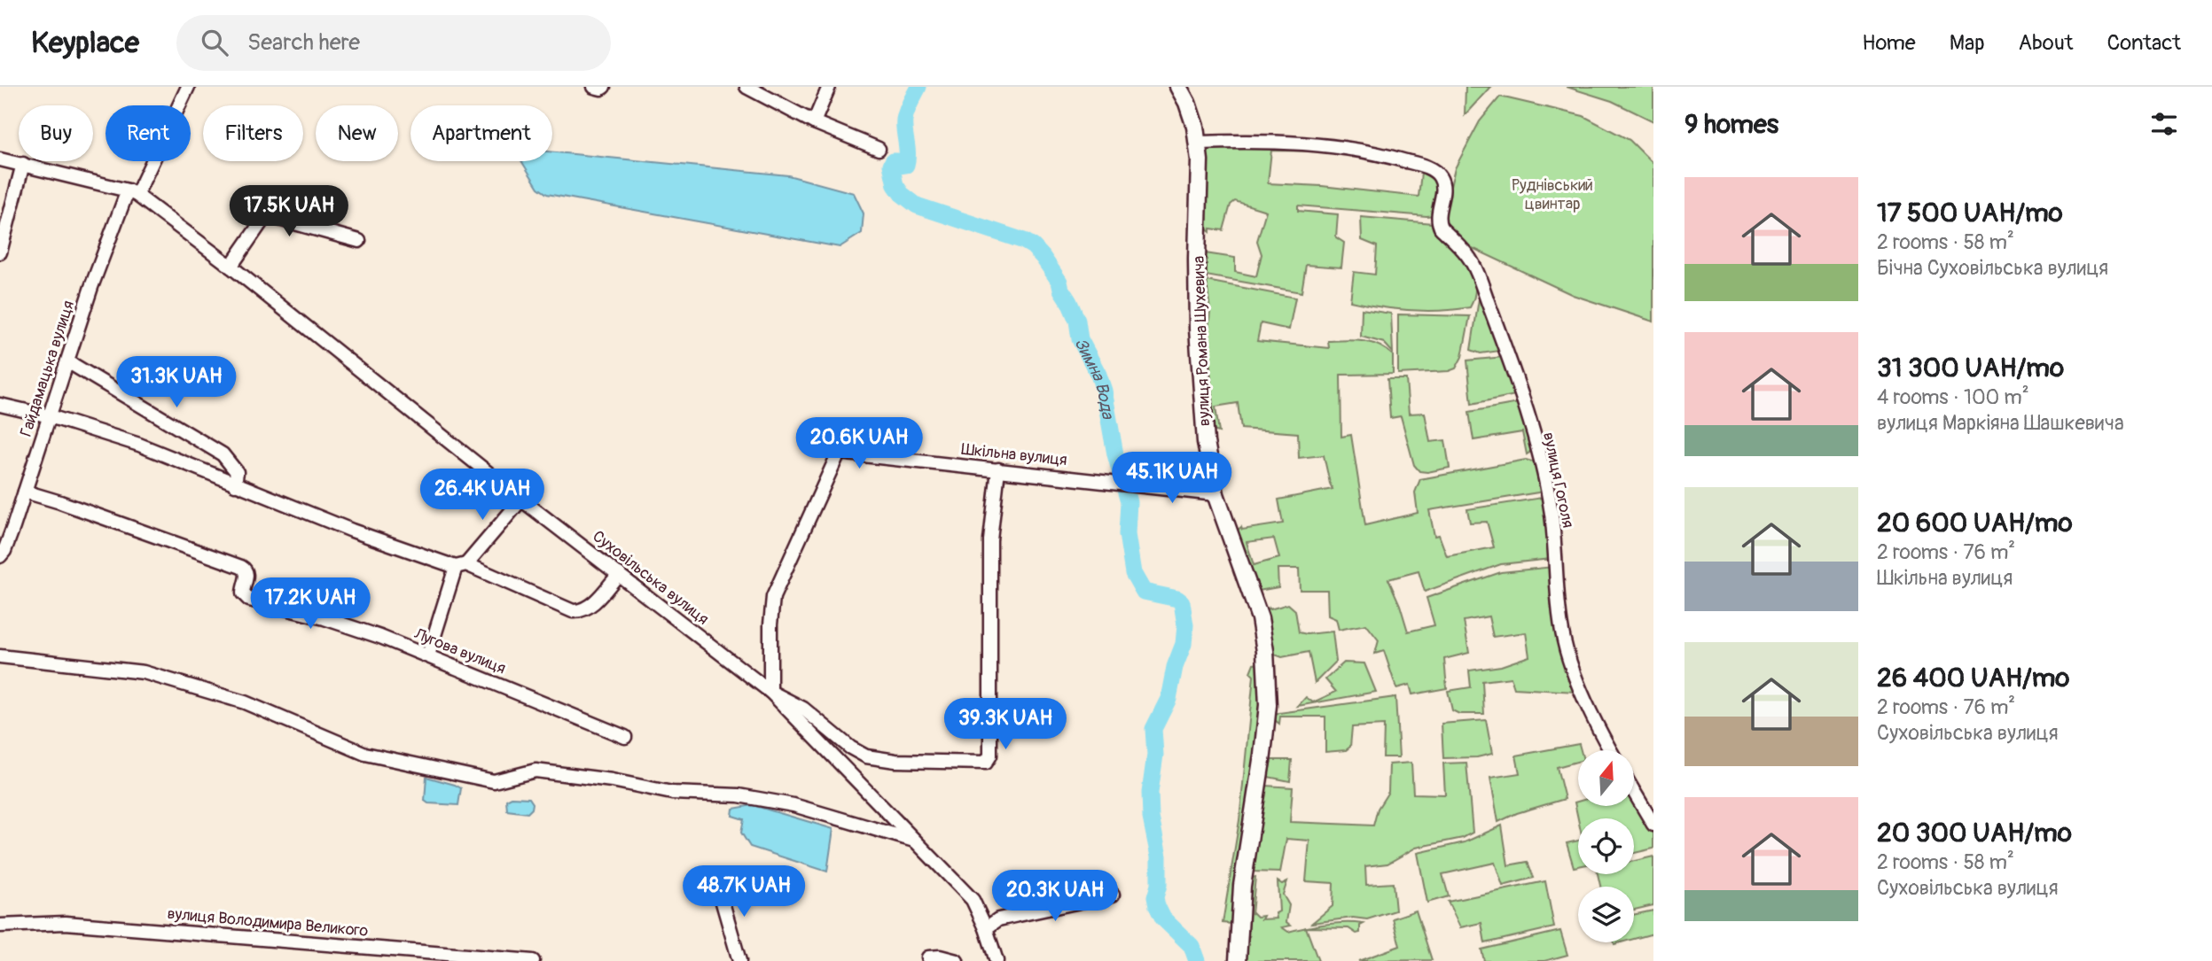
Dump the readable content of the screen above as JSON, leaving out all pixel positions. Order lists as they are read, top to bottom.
{
  "streets": {
    "main road": ["вулиця Романа Шухевича"],
    "street": [
      "Гайдамацька вулиця",
      "Шкільна вулиця",
      "вулиця Гоголя",
      "Суховільська вулиця",
      "Лугова вулиця",
      "вулиця Володимира Великого"
    ]
  },
  "crossings": [
    ["вулиця Романа Шухевича", "Шкільна вулиця"],
    ["вулиця Романа Шухевича", "вулиця Гоголя"],
    ["Гайдамацька вулиця", "Суховільська вулиця"],
    ["Гайдамацька вулиця", "Лугова вулиця"],
    ["Шкільна вулиця", "Суховільська вулиця"]
  ],
  "water": ["Зимна Вода"],
  "parks": ["Руднівський цвинтар"],
  "north": "top",
  "page": {
    "header": "Keyplace",
    "search": "Search here",
    "nav": [
      "Home",
      "Map",
      "About",
      "Contact"
    ],
    "heading": "9 homes",
    "chip": [
      "Buy",
      "Rent",
      "Filters",
      "New",
      "Apartment"
    ],
    "list": [
      {
        "name": "17 500 UAH/mo",
        "note": "2 rooms · 58 m² · Бічна Суховільська вулиця"
      },
      {
        "name": "31 300 UAH/mo",
        "note": "4 rooms · 100 m² · вулиця Маркіяна Шашкевича"
      },
      {
        "name": "20 600 UAH/mo",
        "note": "2 rooms · 76 m² · Шкільна вулиця"
      },
      {
        "name": "26 400 UAH/mo",
        "note": "2 rooms · 76 m² · Суховільська вулиця"
      },
      {
        "name": "20 300 UAH/mo",
        "note": "2 rooms · 58 m² · Суховільська вулиця"
      }
    ],
    "price": [
      "17.5K UAH",
      "31.3K UAH",
      "20.6K UAH",
      "45.1K UAH",
      "26.4K UAH",
      "17.2K UAH",
      "39.3K UAH",
      "48.7K UAH",
      "20.3K UAH"
    ]
  }
}
